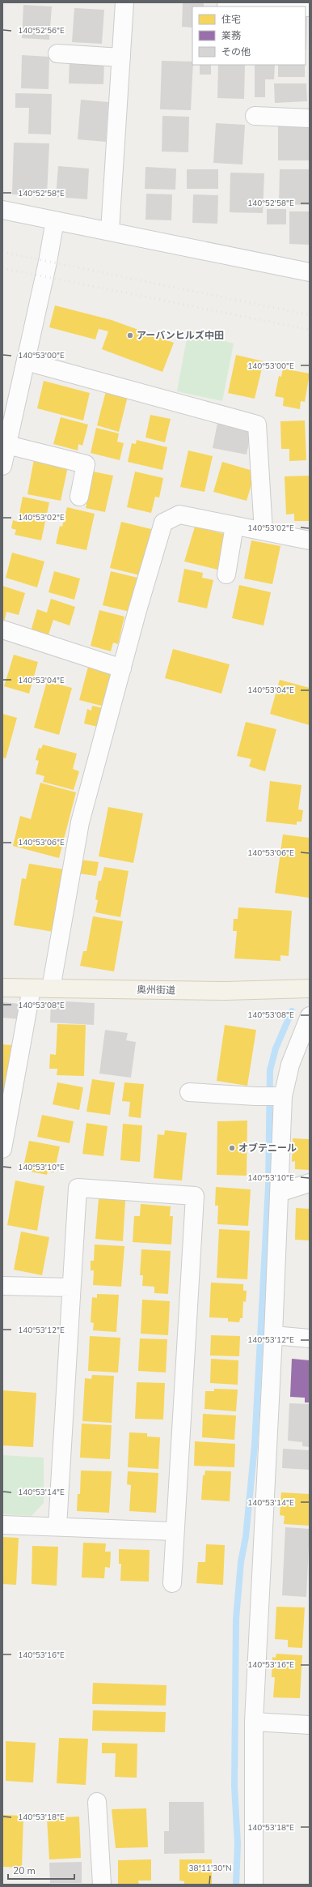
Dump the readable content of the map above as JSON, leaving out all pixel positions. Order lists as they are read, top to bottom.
{
  "streets": {
    "main road": ["奥州街道"]
  },
  "places": ["アーバンヒルズ中田", "オブテニール"],
  "legend": ["住宅", "業務", "その他"],
  "scale_bar": "20 m",
  "coordinates": [
    "140°52'56\"E",
    "140°52'58\"E",
    "140°53'00\"E",
    "140°53'02\"E",
    "140°53'04\"E",
    "140°53'06\"E",
    "140°53'08\"E",
    "140°53'10\"E",
    "140°53'12\"E",
    "140°53'14\"E",
    "140°53'16\"E",
    "140°53'18\"E",
    "38°11'30\"N"
  ]
}
